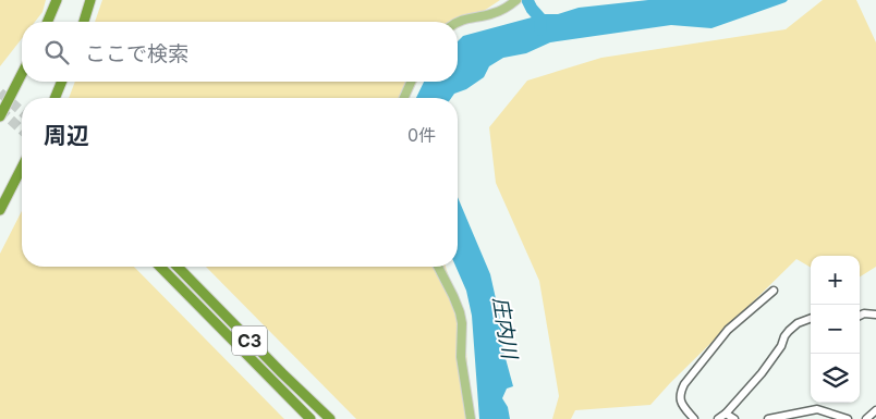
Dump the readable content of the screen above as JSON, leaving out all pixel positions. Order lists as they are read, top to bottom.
{
  "streets": {
    "highway": ["C3"]
  },
  "water": ["庄内川"],
  "page": {
    "search": "ここで検索",
    "heading": ["周辺", "0件"],
    "map_buttons": ["+", "−"]
  }
}
